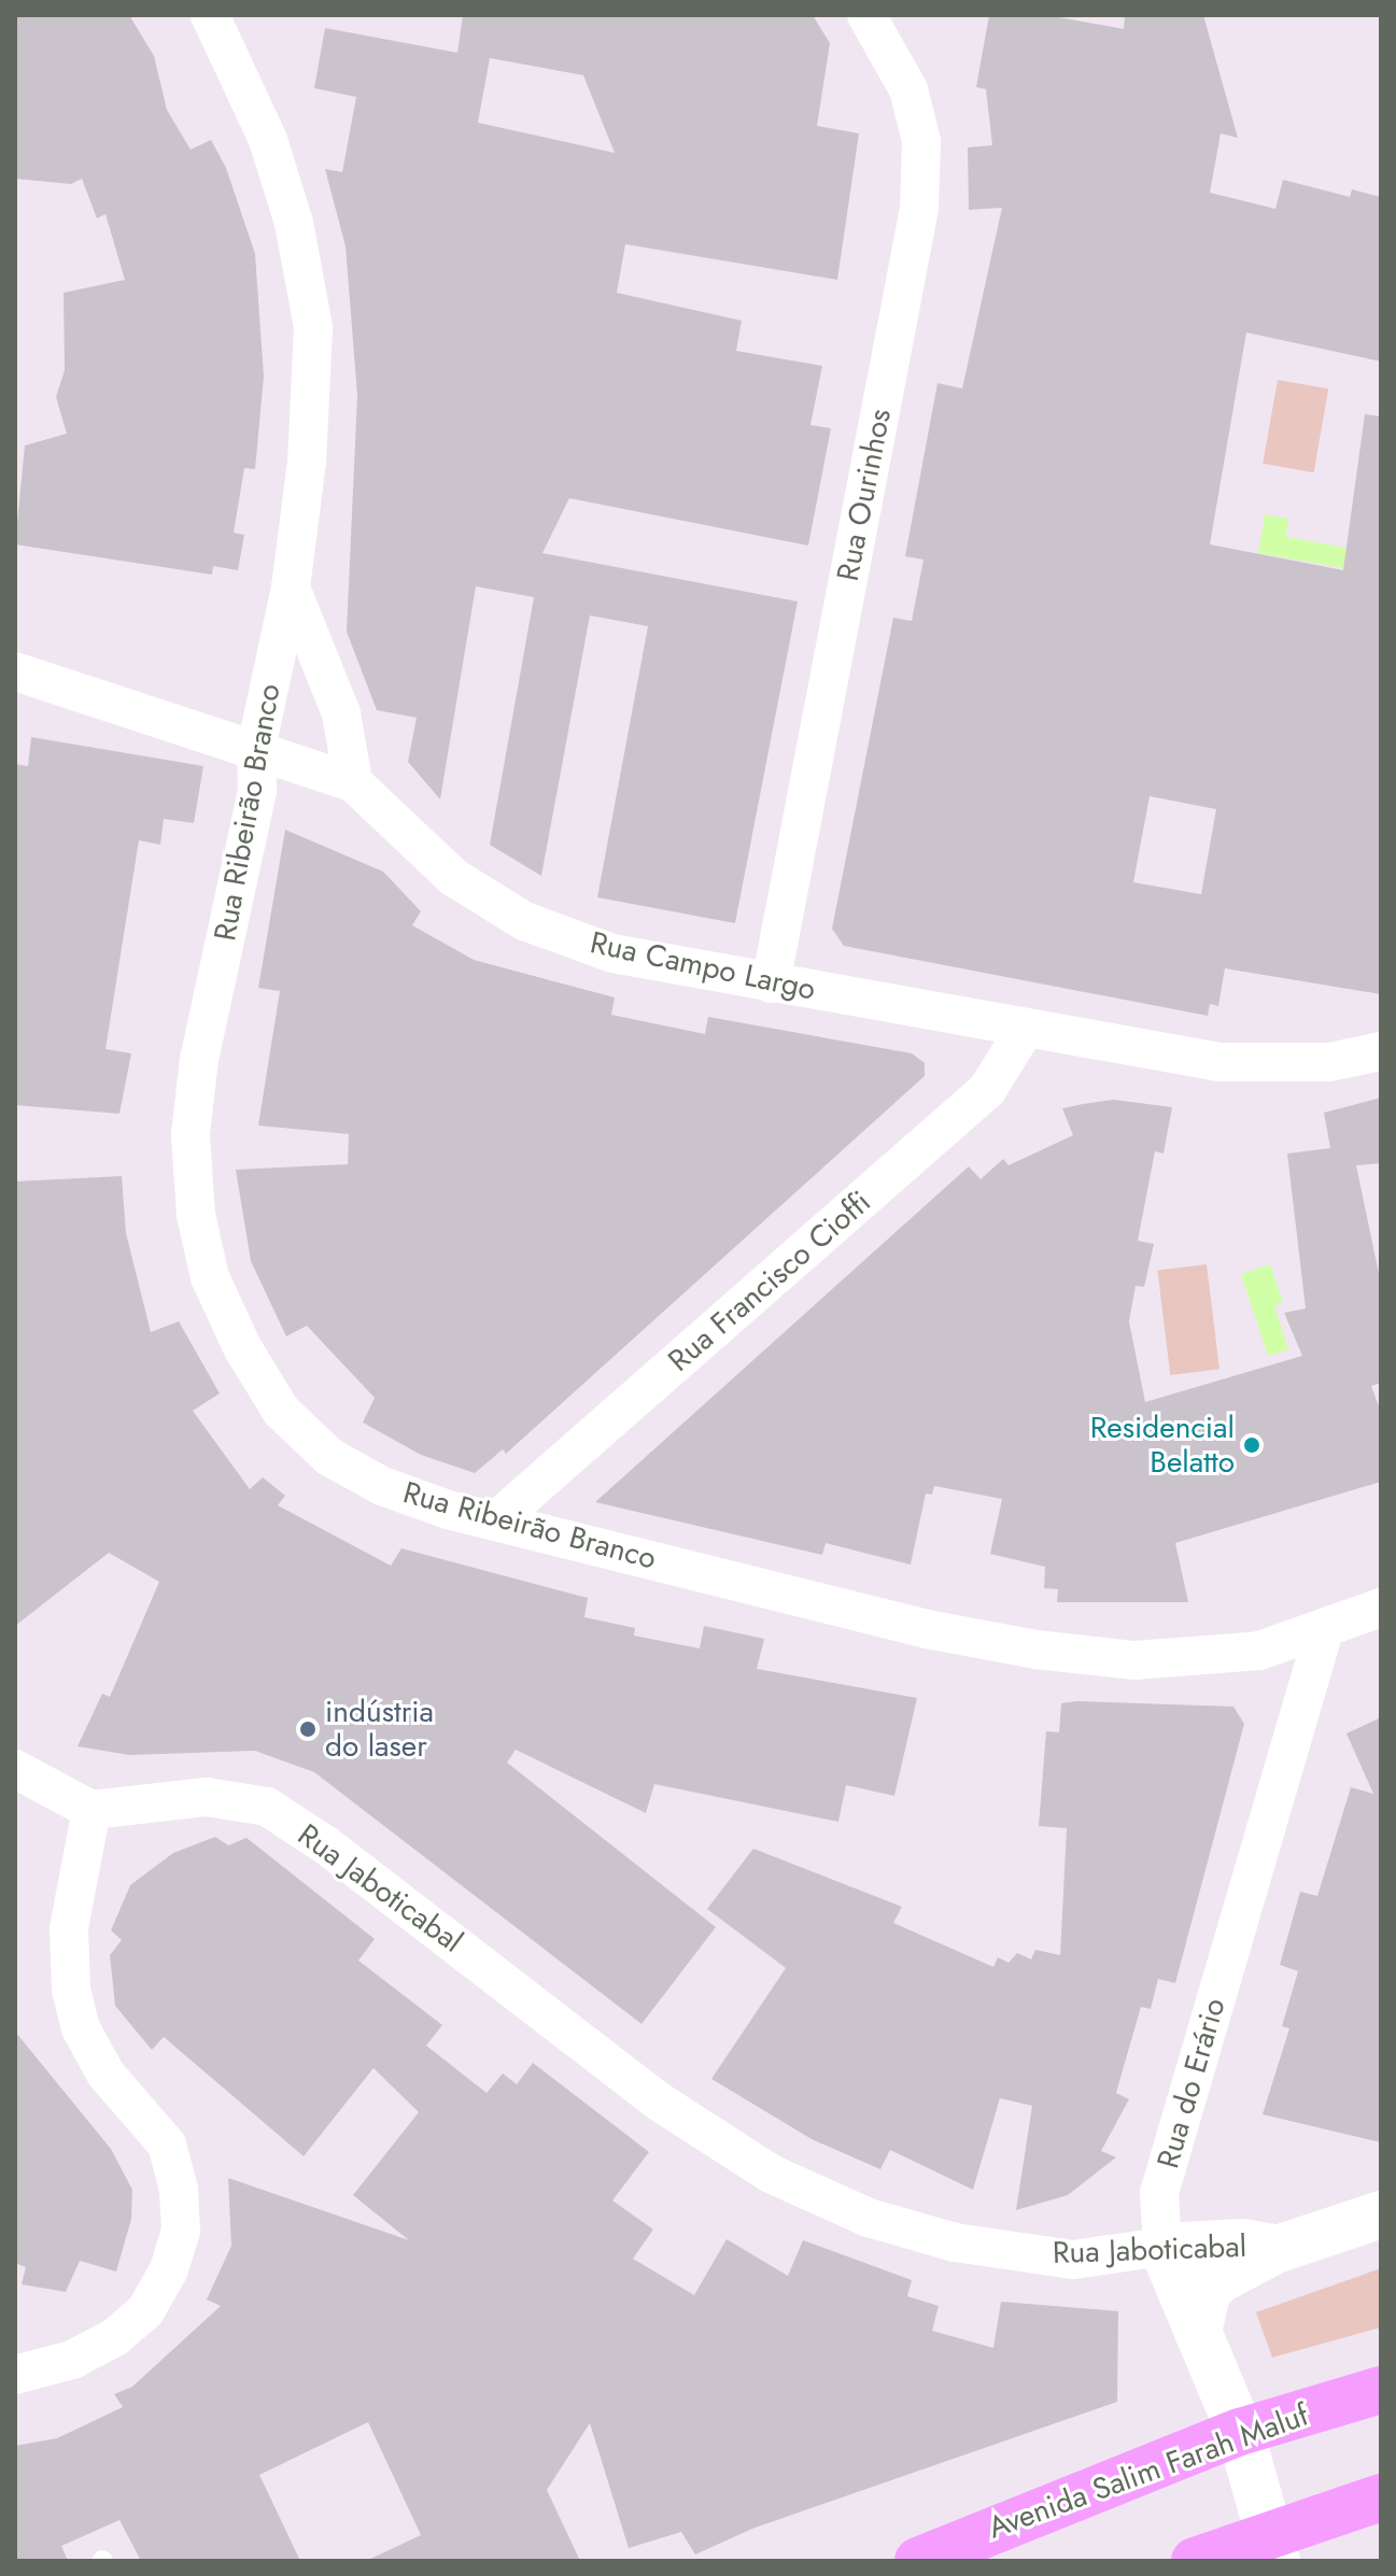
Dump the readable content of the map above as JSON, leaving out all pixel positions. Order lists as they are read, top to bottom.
{
  "streets": {
    "highway": ["Avenida Salim Farah Maluf"],
    "street": [
      "Rua Ourinhos",
      "Rua Ribeirão Branco",
      "Rua Campo Largo",
      "Rua Francisco Cioffi",
      "Rua Jaboticabal",
      "Rua do Erário"
    ]
  },
  "crossings": [
    ["Rua Ourinhos", "Rua Campo Largo"],
    ["Rua Ribeirão Branco", "Rua Francisco Cioffi"],
    ["Rua Ribeirão Branco", "Rua do Erário"],
    ["Rua Campo Largo", "Rua Francisco Cioffi"],
    ["Rua Jaboticabal", "Rua do Erário"],
    ["Rua do Erário", "Avenida Salim Farah Maluf"]
  ],
  "places": ["Residencial Belatto", "indústria do laser"]
}
